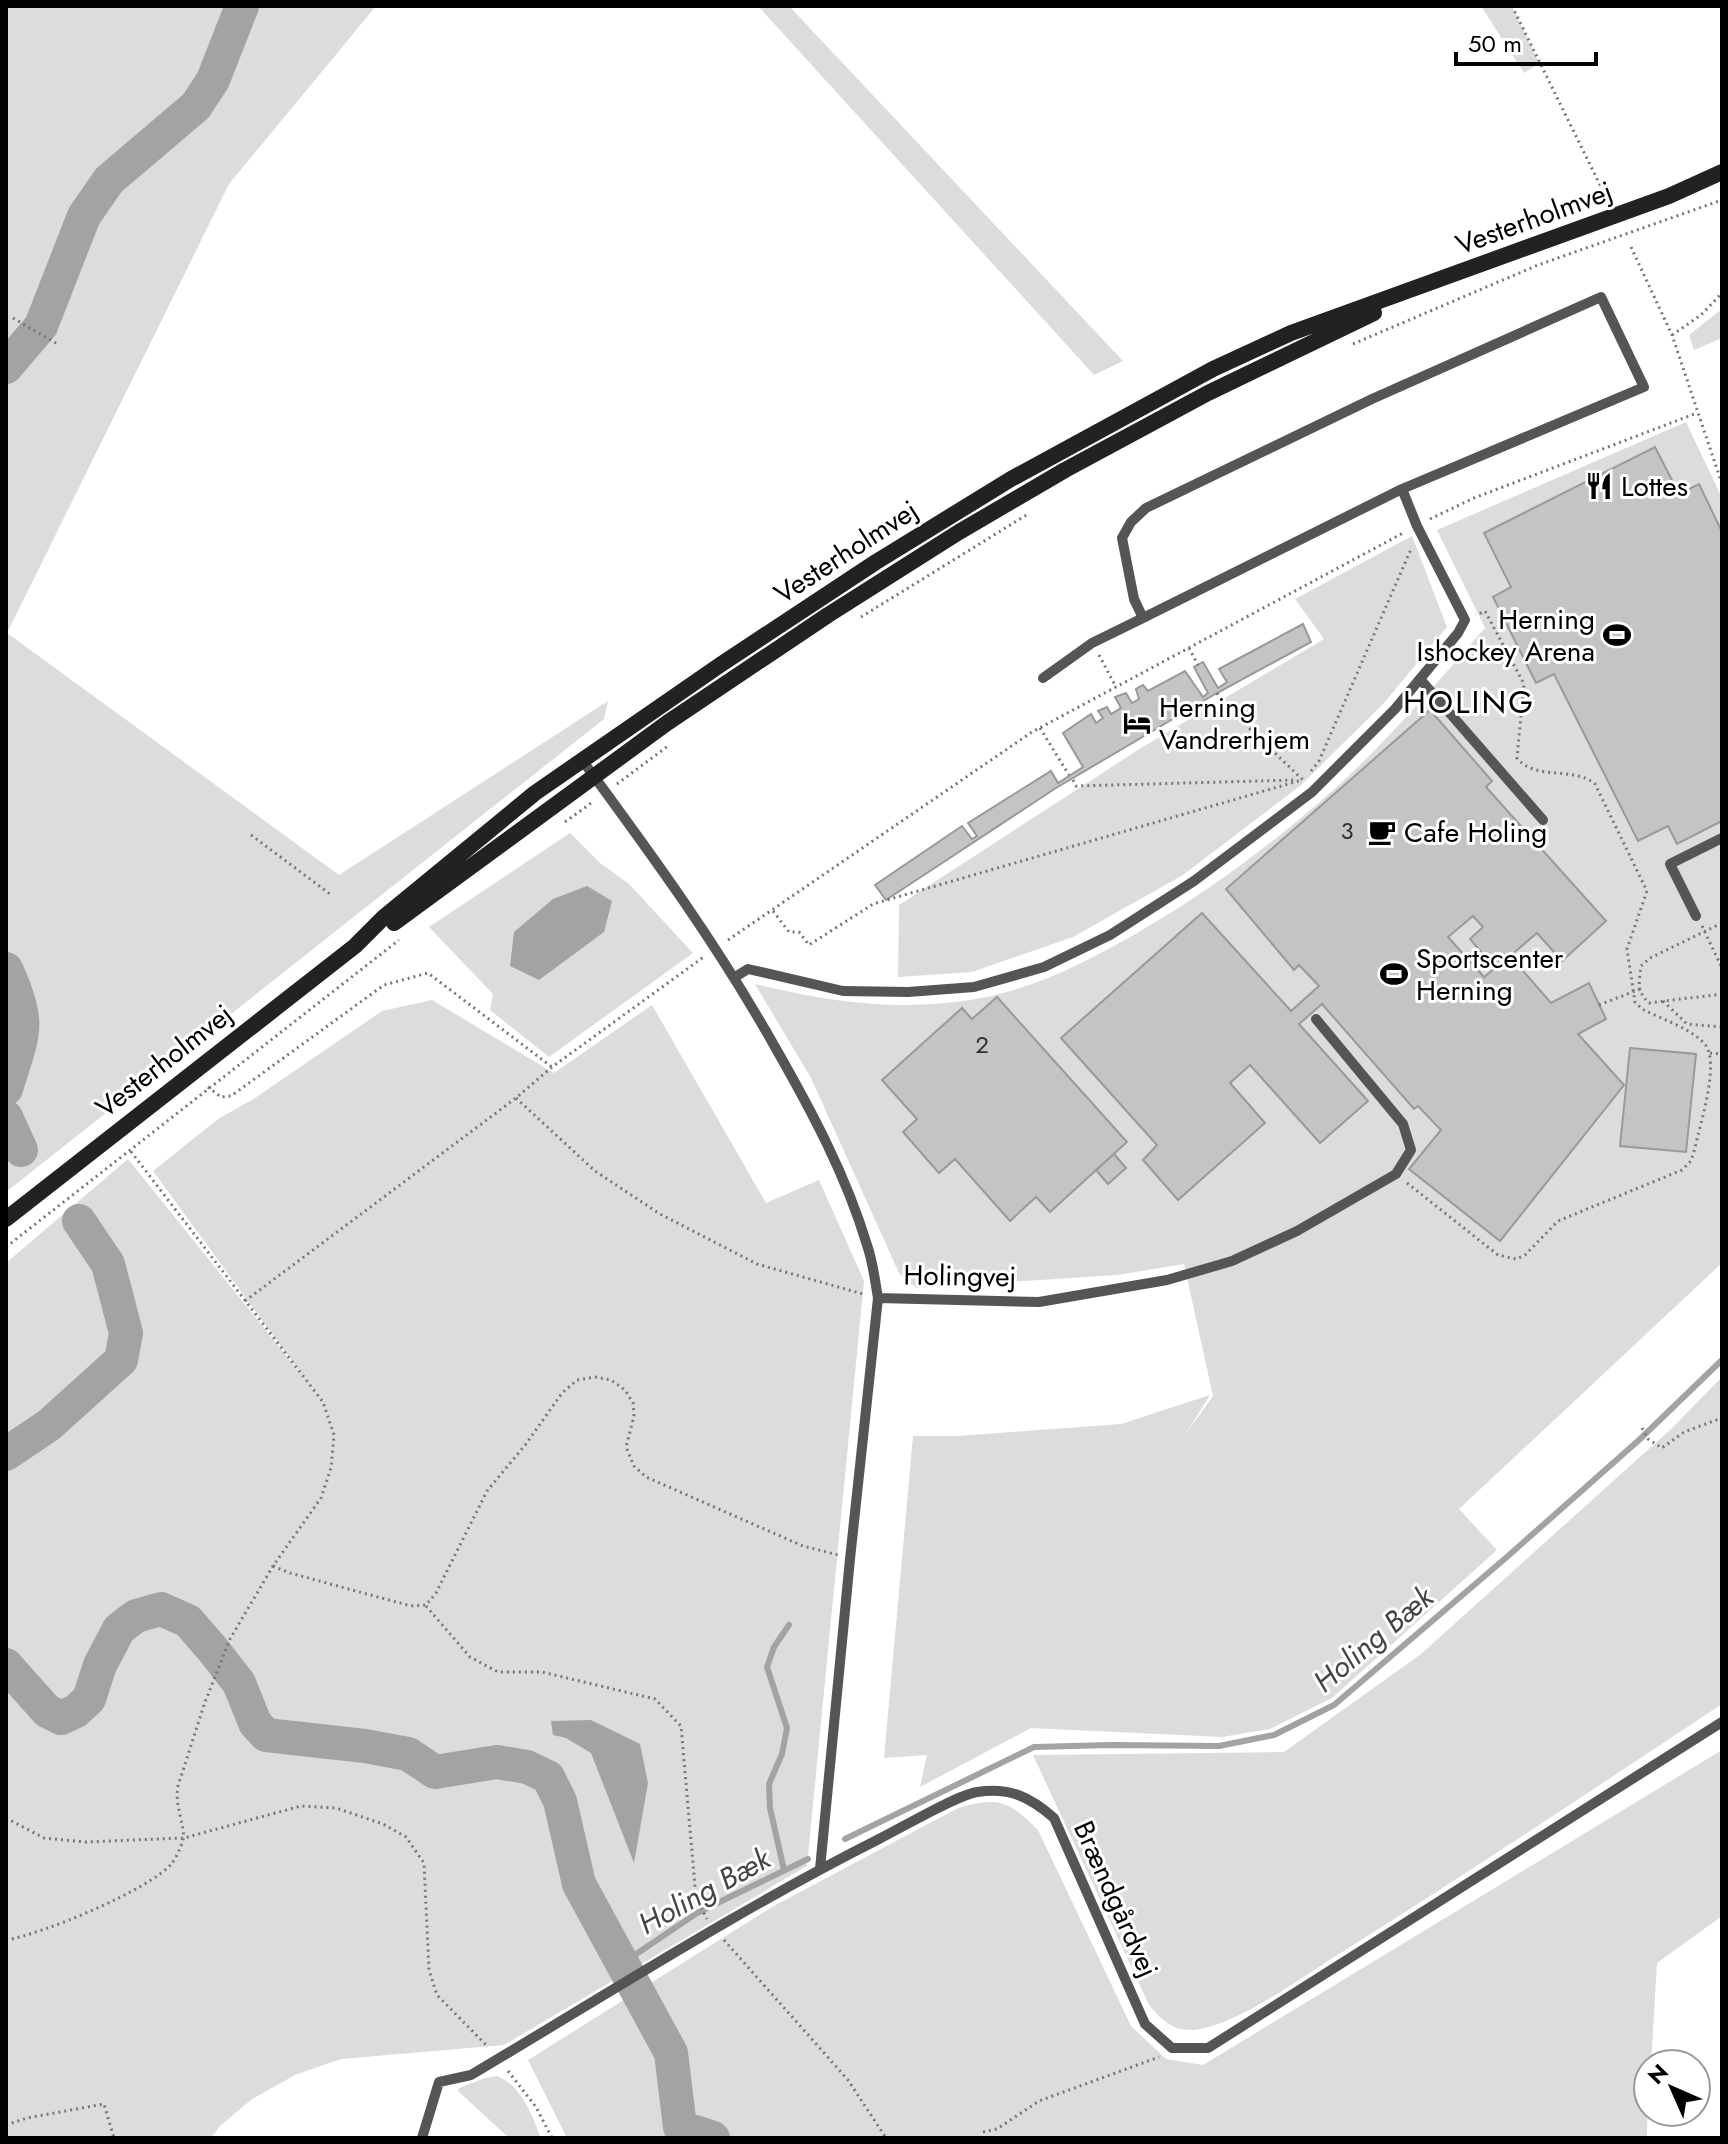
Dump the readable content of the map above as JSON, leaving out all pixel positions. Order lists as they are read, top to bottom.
{
  "streets": {
    "street": ["Vesterholmvej"],
    "lane": ["Holingvej", "Brændgårdvej"]
  },
  "crossings": [
    ["Holingvej", "Brændgårdvej"]
  ],
  "districts": ["HOLING"],
  "water": ["Holing Bæk"],
  "places": {
    "restaurant": ["Lottes"],
    "sports": ["Herning Ishockey Arena", "Sportscenter Herning"],
    "hotel": ["Herning Vandrerhjem"],
    "cafe": ["Cafe Holing"]
  },
  "house_numbers": ["3", "2"],
  "scale_bar": "50 m",
  "north": "top left"
}
